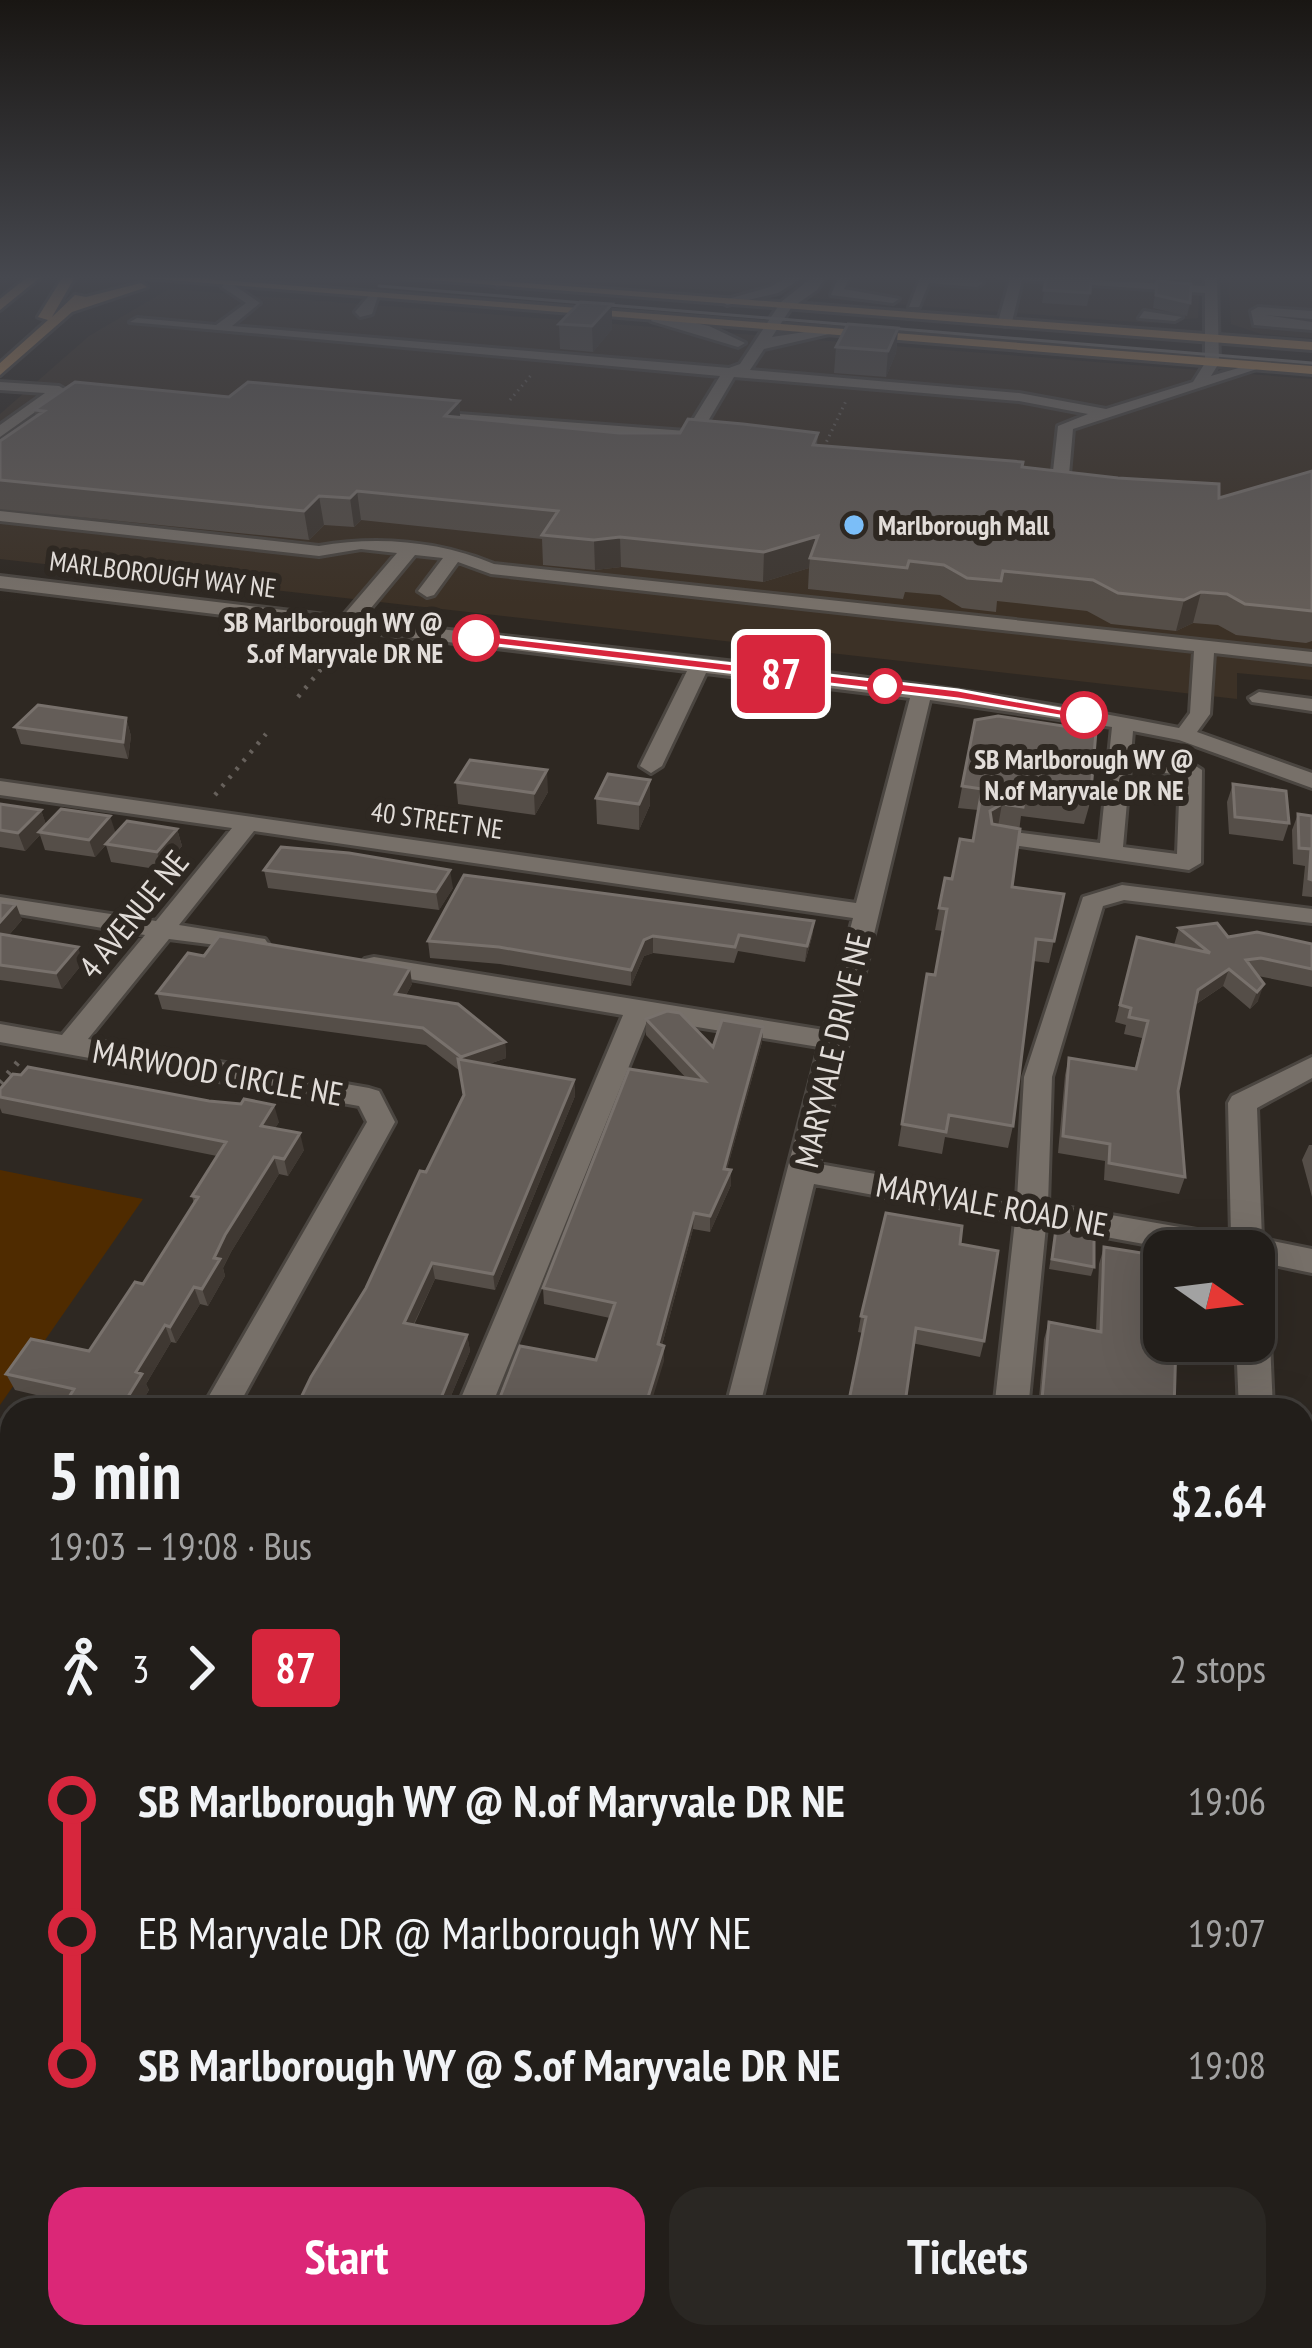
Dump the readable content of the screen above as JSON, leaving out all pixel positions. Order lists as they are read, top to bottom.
{
  "streets": {
    "street": [
      "MARLBOROUGH WAY NE",
      "40 STREET NE",
      "4 AVENUE NE",
      "MARYVALE DRIVE NE",
      "MARWOOD CIRCLE NE",
      "MARYVALE ROAD NE"
    ]
  },
  "crossings": [
    ["MARLBOROUGH WAY NE", "MARYVALE DRIVE NE"],
    ["40 STREET NE", "4 AVENUE NE"],
    ["40 STREET NE", "MARYVALE DRIVE NE"],
    ["4 AVENUE NE", "MARWOOD CIRCLE NE"],
    ["MARYVALE DRIVE NE", "MARYVALE ROAD NE"]
  ],
  "places": ["Marlborough Mall", "SB Marlborough WY @ S.of Maryvale DR NE", "SB Marlborough WY @ N.of Maryvale DR NE"],
  "lines": ["bus line 87"],
  "north": "right",
  "page": {
    "on_map": "87",
    "heading": ["5 min", "19:03 – 19:08 · Bus", "$2.64"],
    "legs": ["3", "87", "2 stops"],
    "list": [
      {
        "name": "SB Marlborough WY @ N.of Maryvale DR NE",
        "value": "19:06"
      },
      {
        "name": "EB Maryvale DR @ Marlborough WY NE",
        "value": "19:07"
      },
      {
        "name": "SB Marlborough WY @ S.of Maryvale DR NE",
        "value": "19:08"
      }
    ],
    "buttons": ["Start", "Tickets"]
  }
}
